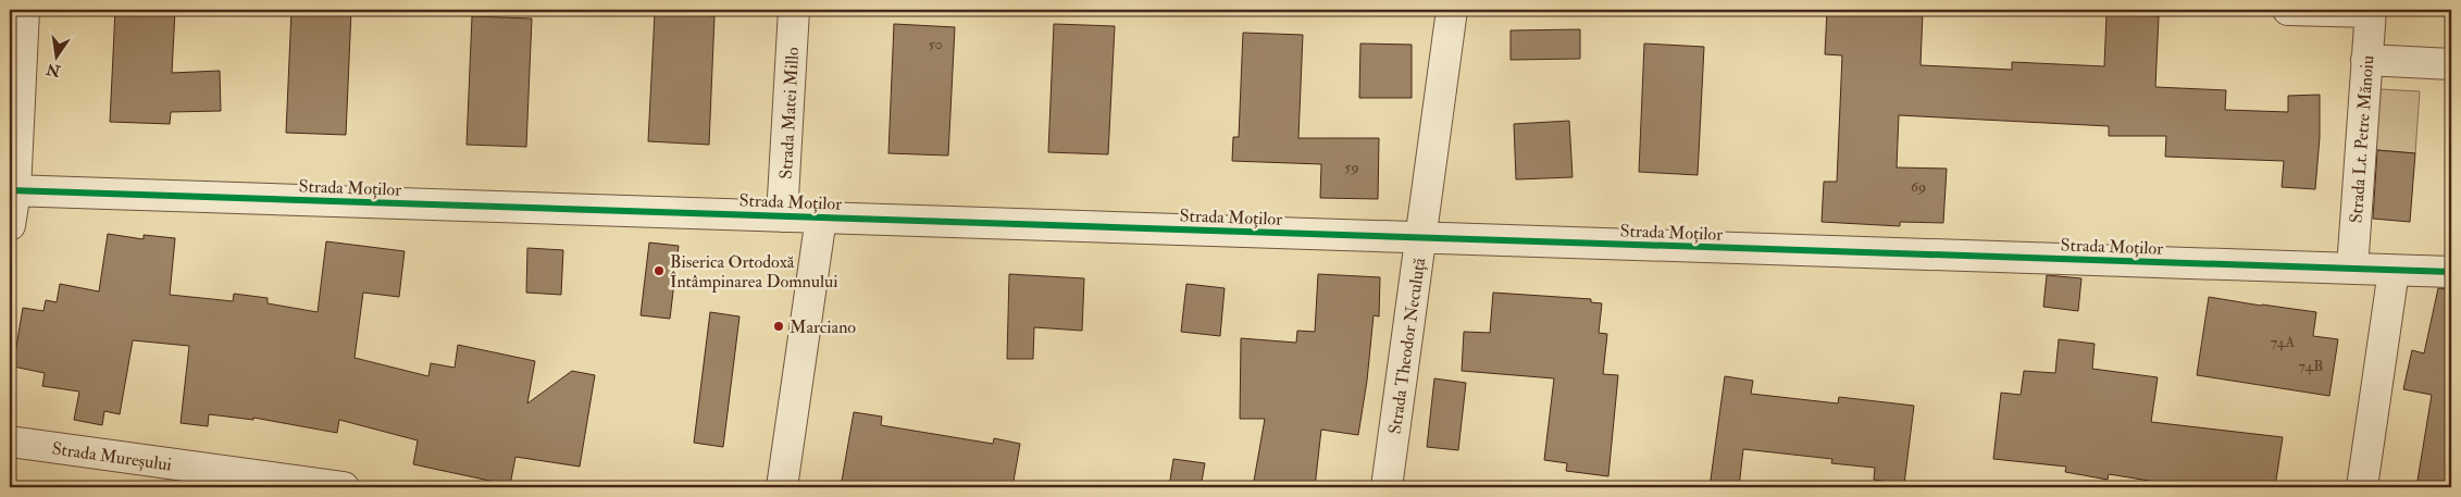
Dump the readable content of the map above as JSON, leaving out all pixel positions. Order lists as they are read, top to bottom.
{
  "streets": {
    "street": [
      "Strada Matei Millo",
      "Strada Lt. Petre Mănoiu",
      "Strada Moților",
      "Strada Theodor Neculuță",
      "Strada Mureșului"
    ]
  },
  "crossings": [
    ["Strada Matei Millo", "Strada Moților"],
    ["Strada Lt. Petre Mănoiu", "Strada Moților"],
    ["Strada Moților", "Strada Theodor Neculuță"]
  ],
  "places": ["Biserica Ortodoxă Întâmpinarea Domnului", "Marciano"],
  "house_numbers": [
    "50",
    "59",
    "69",
    "74A",
    "74B"
  ],
  "north": "bottom"
}
